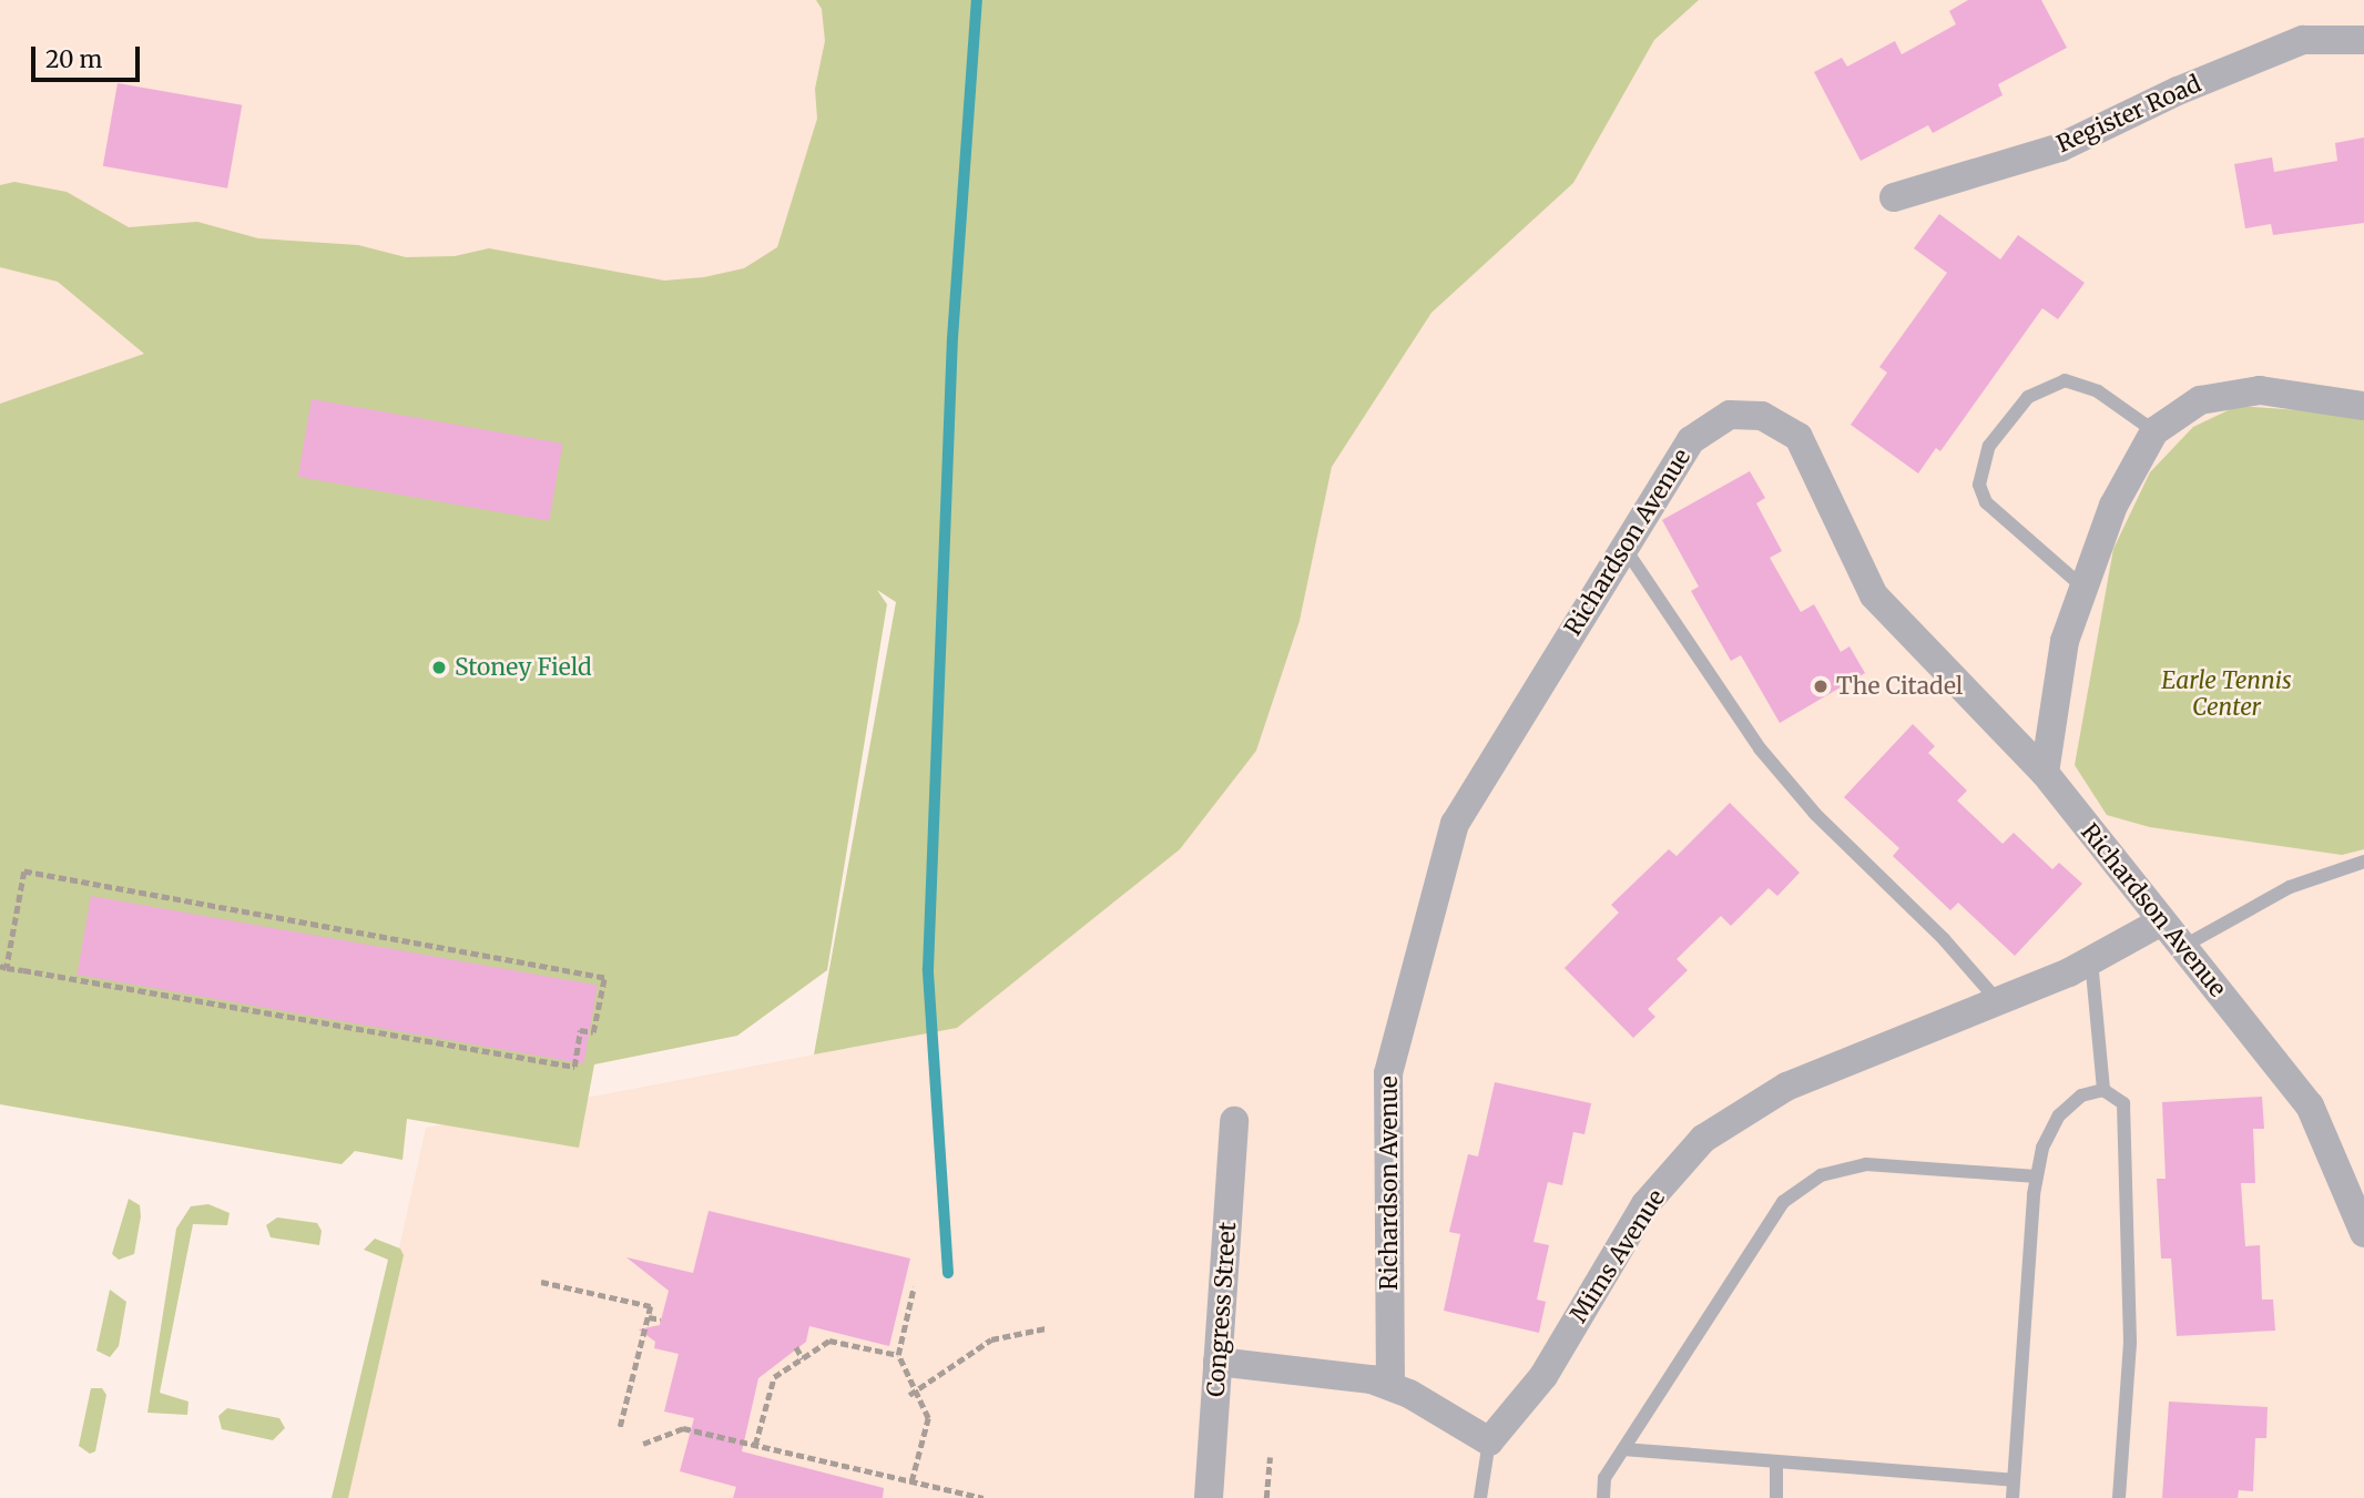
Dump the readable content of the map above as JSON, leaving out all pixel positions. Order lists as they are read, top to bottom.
{
  "streets": {
    "street": [
      "Register Road",
      "Richardson Avenue",
      "Mims Avenue",
      "Congress Street"
    ]
  },
  "crossings": [
    ["Richardson Avenue", "Mims Avenue"]
  ],
  "parks": ["Earle Tennis Center"],
  "places": ["Stoney Field", "The Citadel"],
  "scale_bar": "20 m"
}
